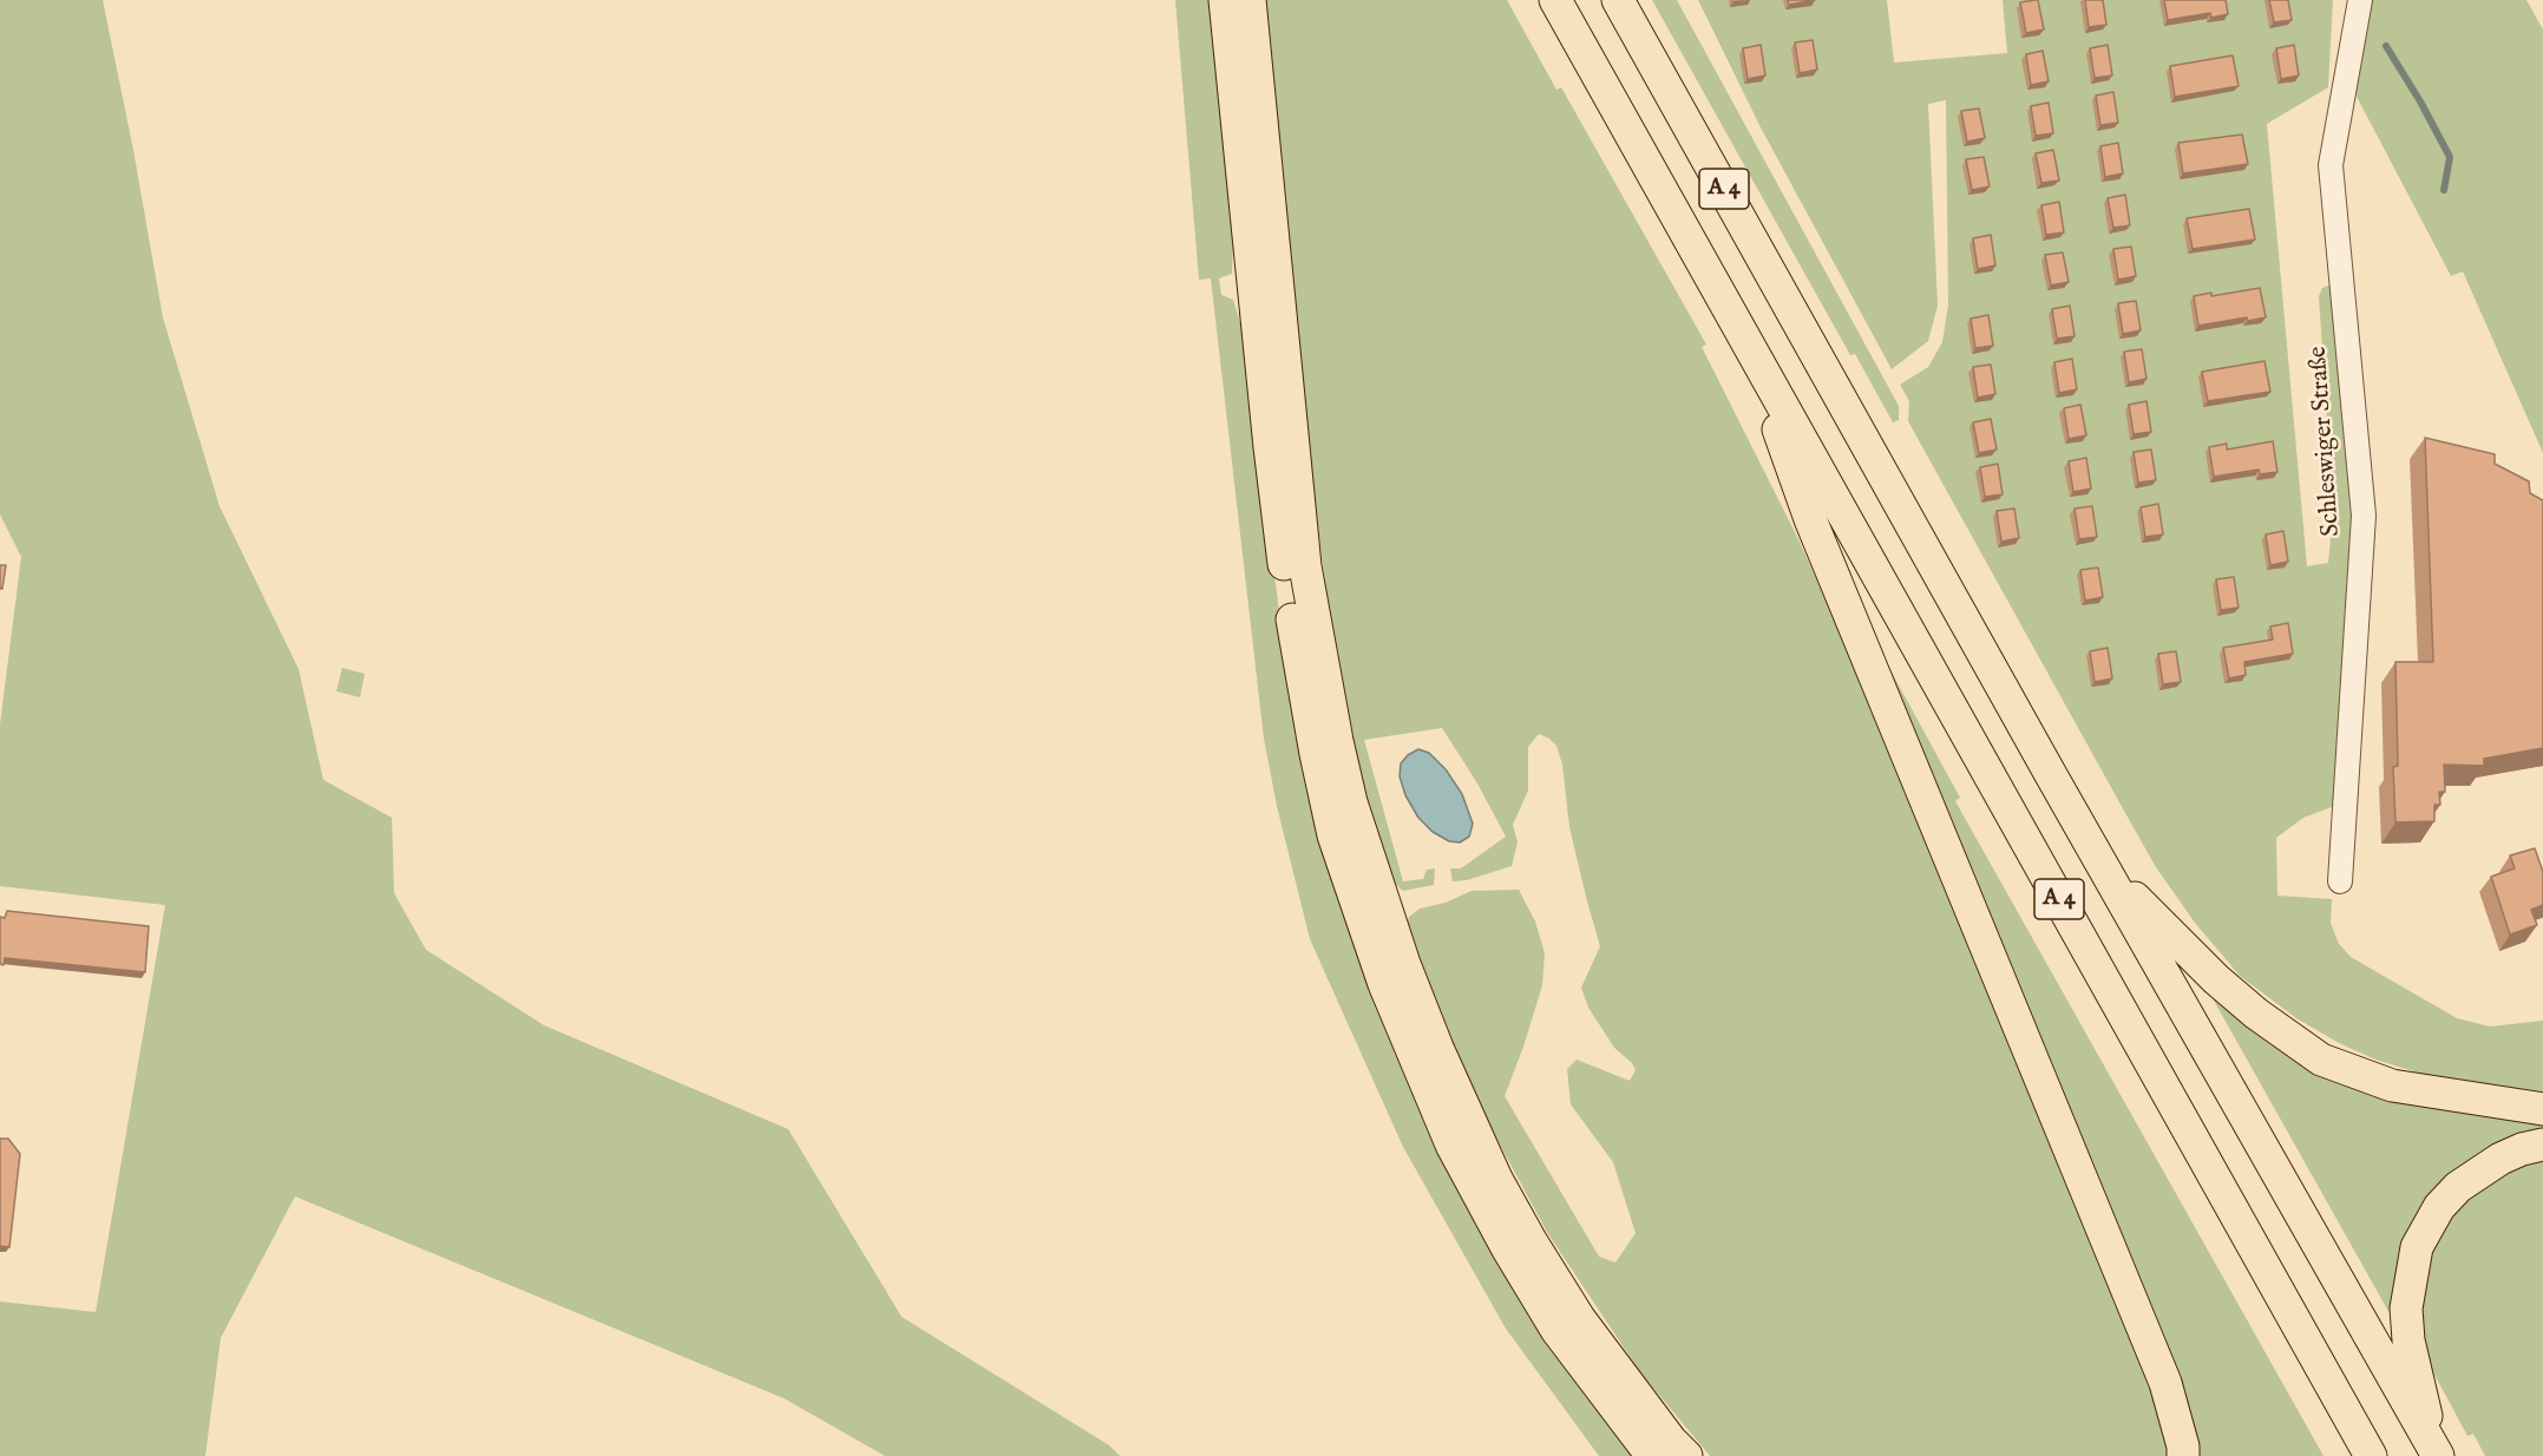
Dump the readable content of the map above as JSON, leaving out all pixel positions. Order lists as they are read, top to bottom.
{
  "streets": {
    "highway": ["A 4"],
    "street": ["Schleswiger Straße"]
  }
}
